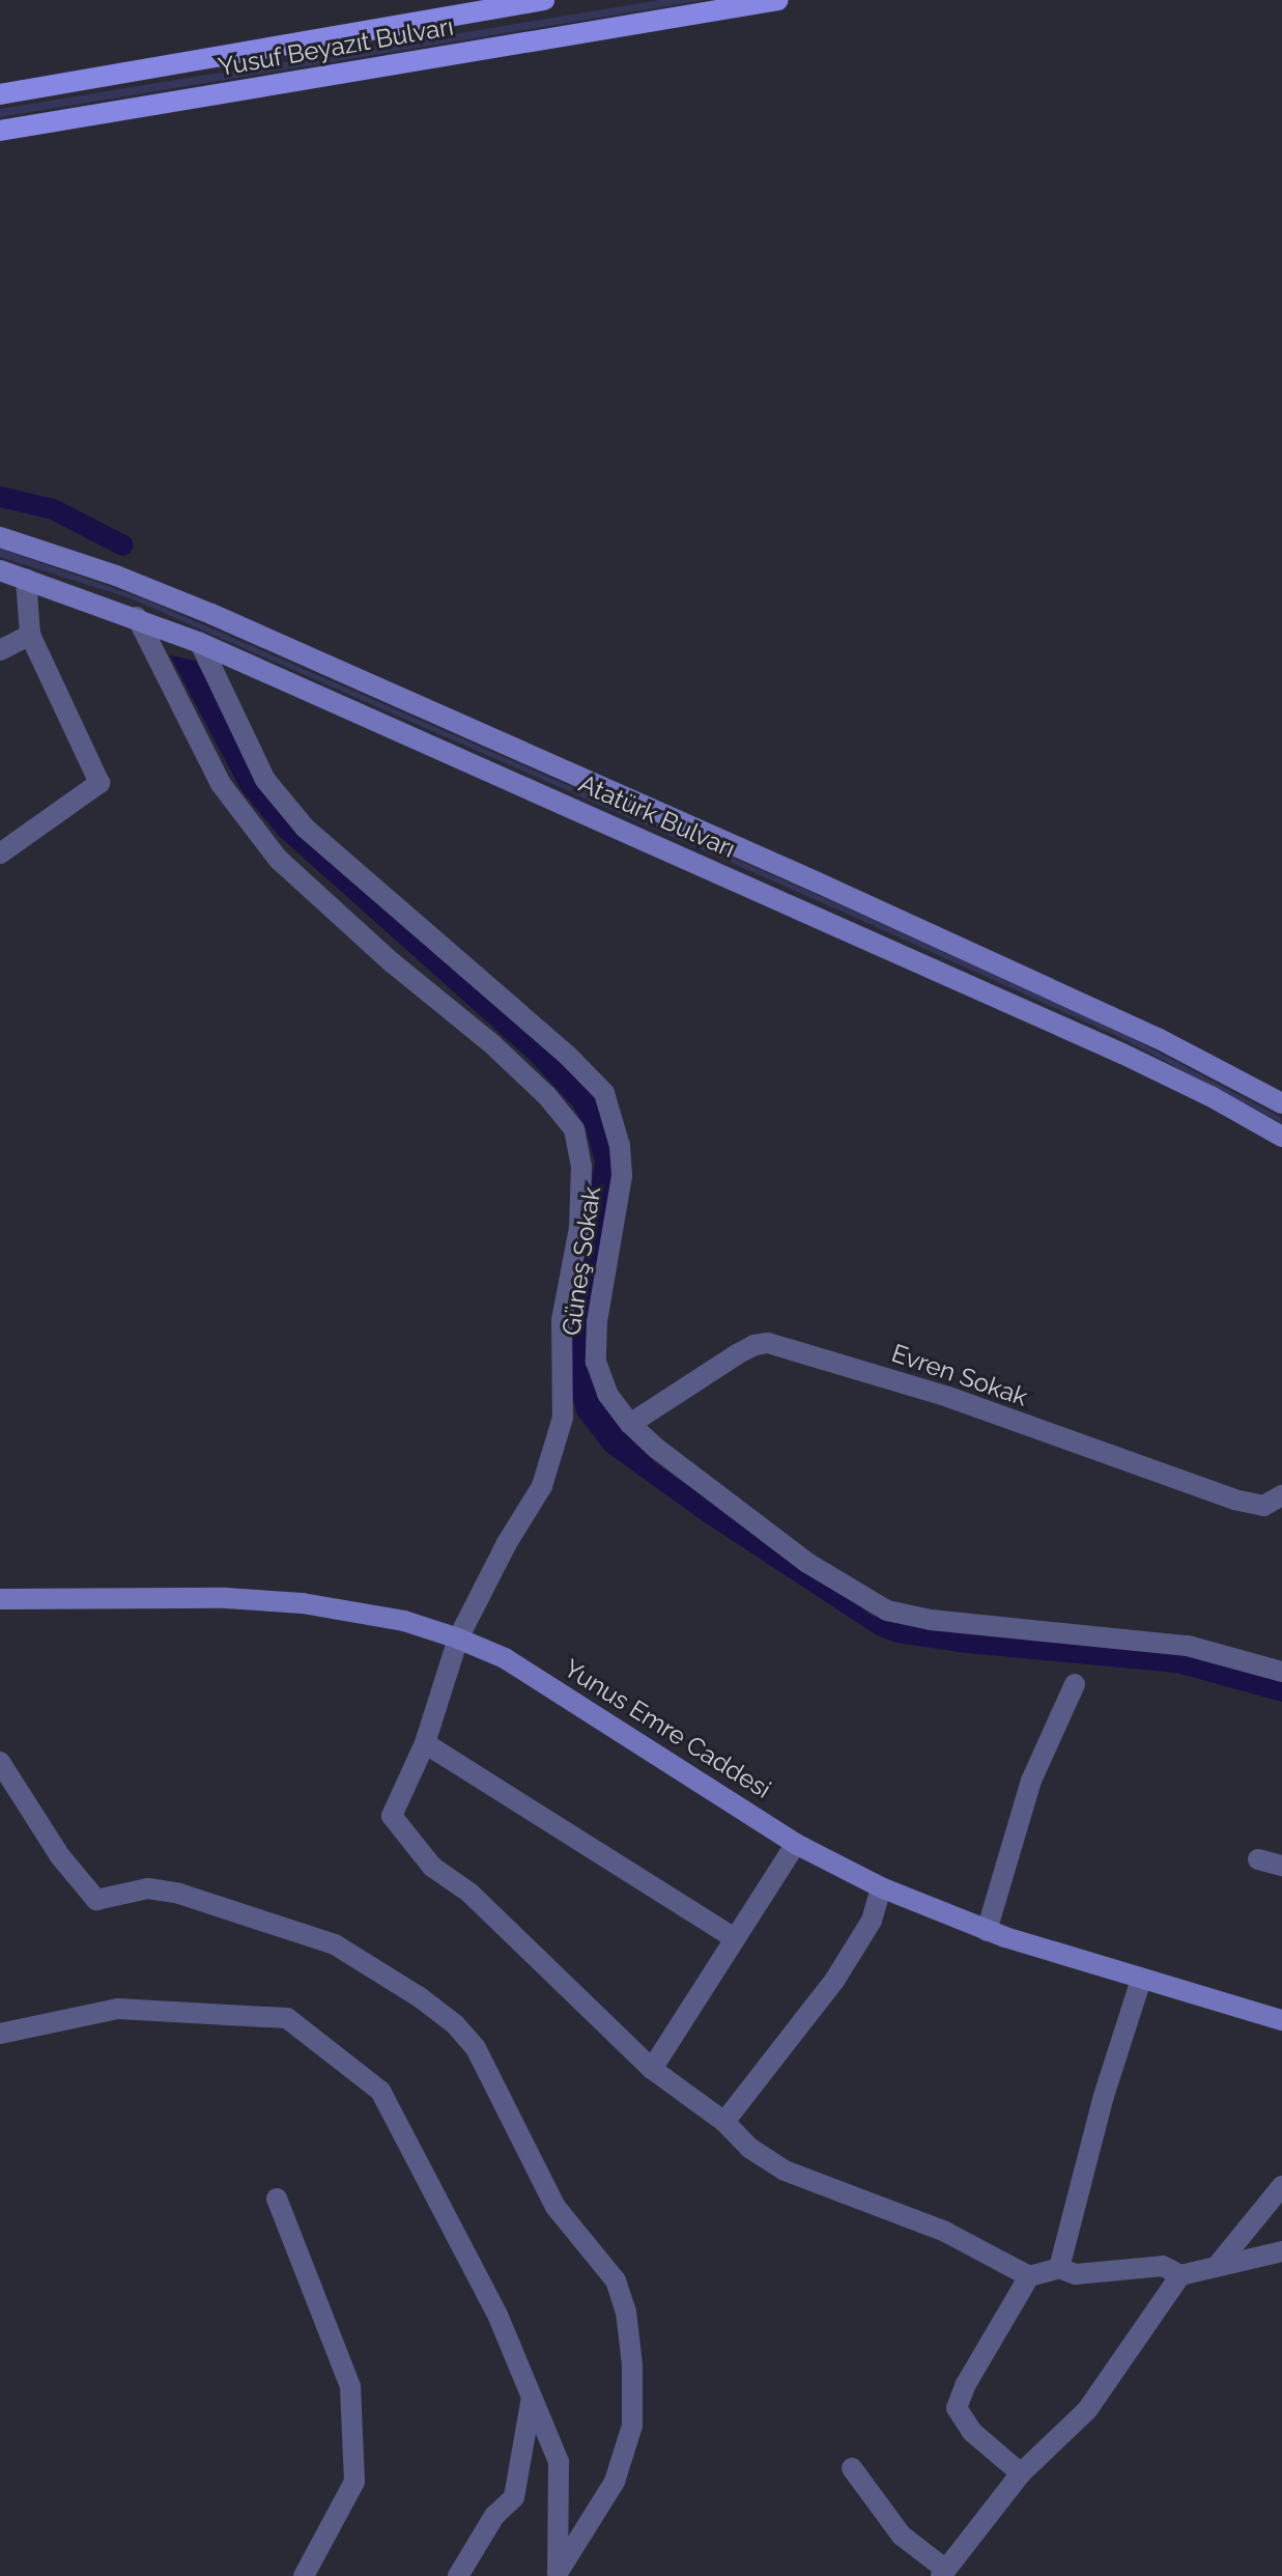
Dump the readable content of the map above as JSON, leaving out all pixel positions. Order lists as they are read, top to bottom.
{
  "streets": {
    "main road": ["Yusuf Beyazıt Bulvarı", "Atatürk Bulvarı", "Yunus Emre Caddesi"],
    "street": ["Güneş Sokak", "Evren Sokak"]
  },
  "crossings": [
    ["Atatürk Bulvarı", "Güneş Sokak"],
    ["Güneş Sokak", "Evren Sokak"]
  ]
}
